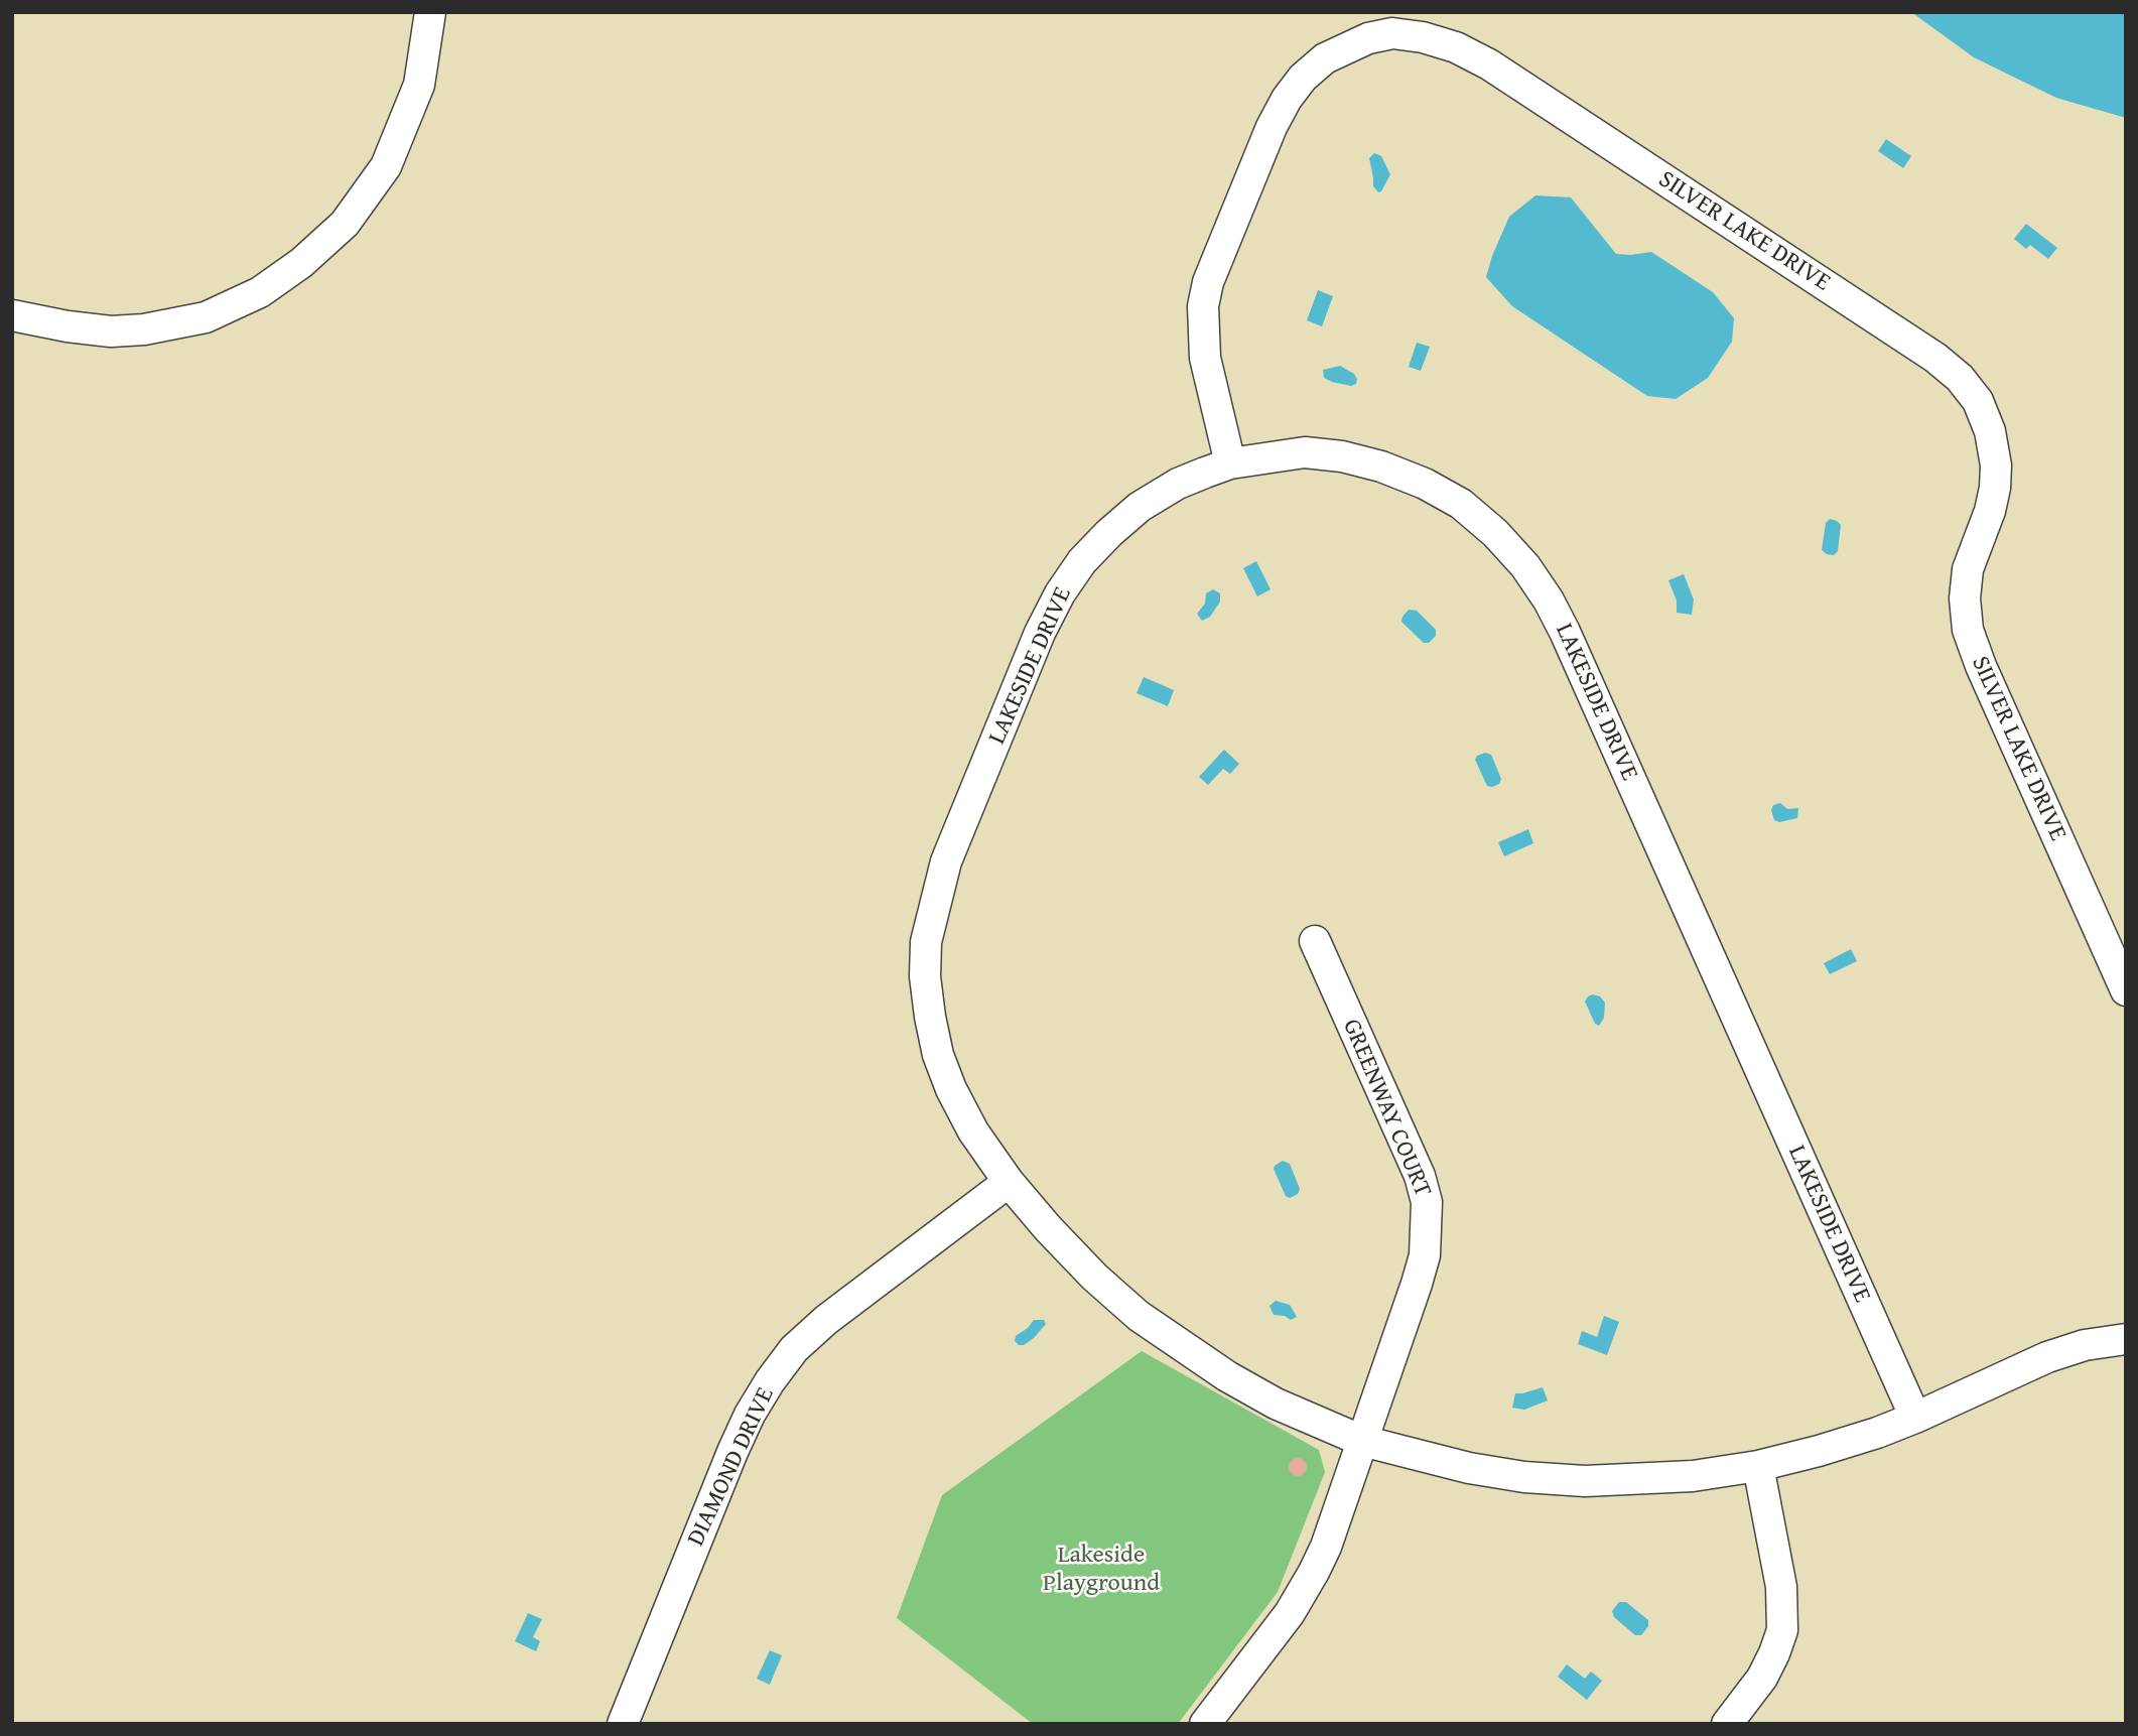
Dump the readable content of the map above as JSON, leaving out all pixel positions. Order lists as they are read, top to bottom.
{
  "streets": {
    "street": [
      "SILVER LAKE DRIVE",
      "LAKESIDE DRIVE",
      "GREENWAY COURT",
      "DIAMOND DRIVE"
    ]
  },
  "crossings": [
    ["SILVER LAKE DRIVE", "LAKESIDE DRIVE"],
    ["LAKESIDE DRIVE", "GREENWAY COURT"],
    ["LAKESIDE DRIVE", "DIAMOND DRIVE"]
  ],
  "parks": ["Lakeside Playground"]
}
